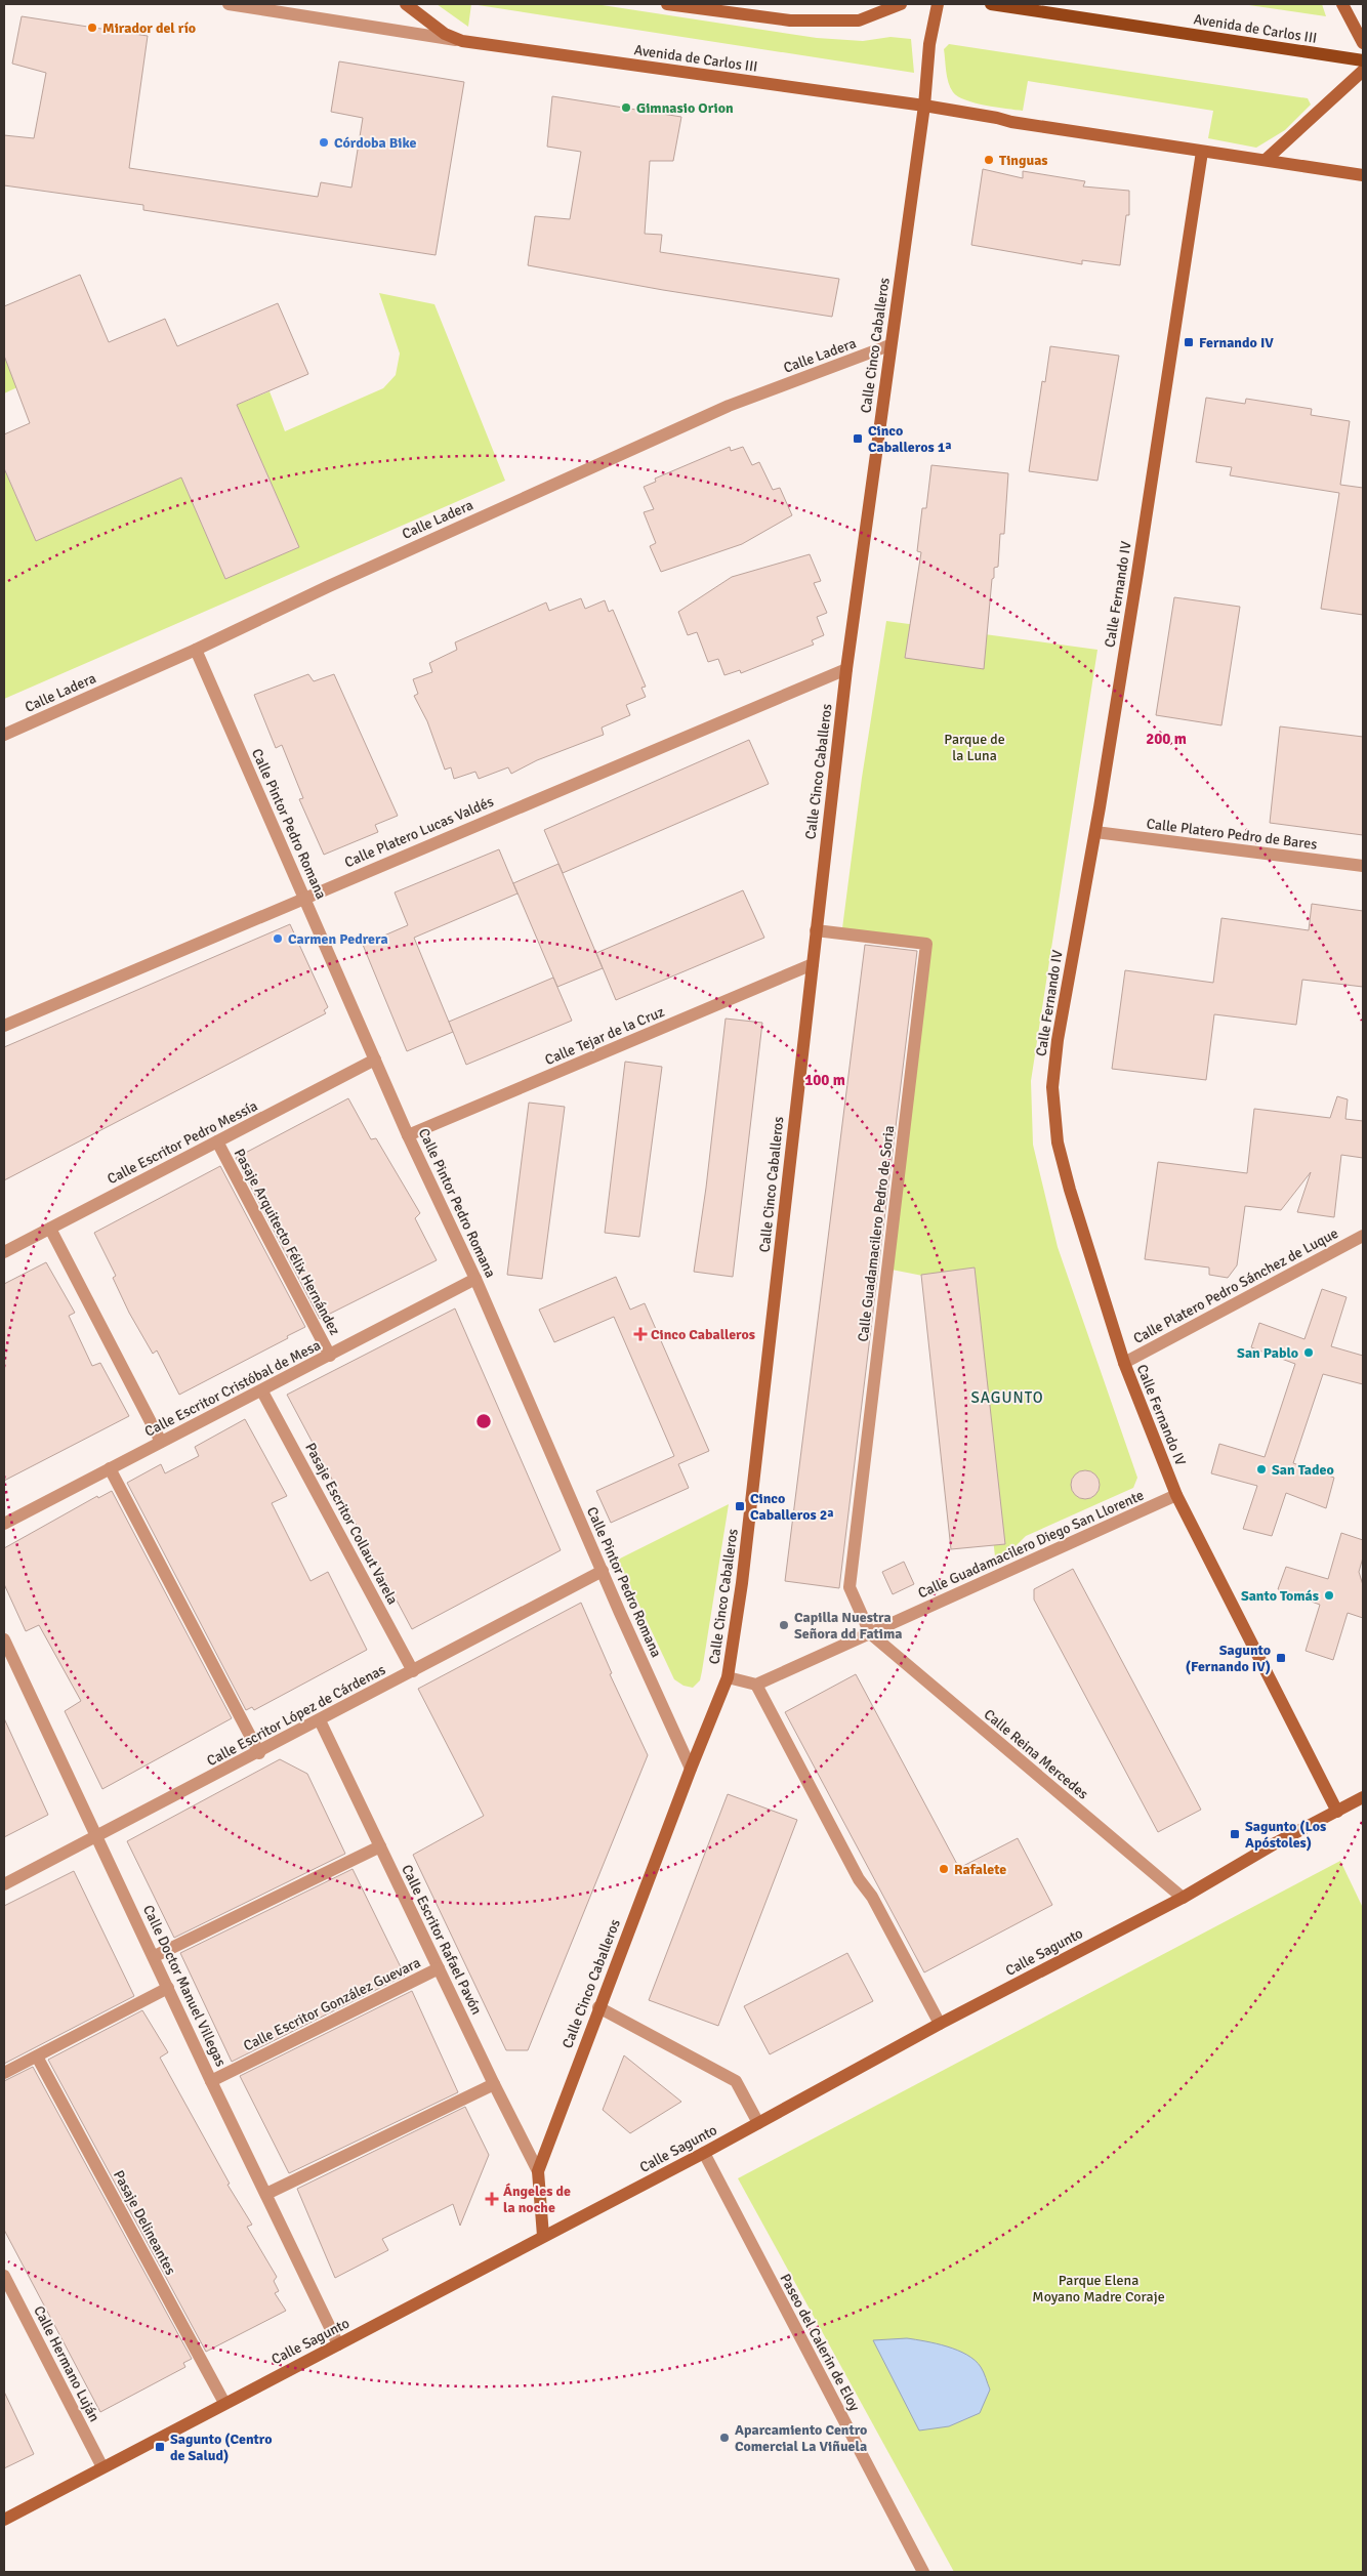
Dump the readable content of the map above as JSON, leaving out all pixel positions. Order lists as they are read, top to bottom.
{
  "streets": {
    "main road": ["Avenida de Carlos III"],
    "street": [
      "Calle Cinco Caballeros",
      "Calle Ladera",
      "Calle Fernando IV",
      "Calle Pintor Pedro Romana",
      "Calle Platero Lucas Valdés",
      "Calle Platero Pedro de Bares",
      "Calle Tejar de la Cruz",
      "Calle Escritor Pedro Messía",
      "Calle Guadamacilero Pedro de Soria",
      "Pasaje Arquitecto Félix Hernández",
      "Calle Platero Pedro Sánchez de Luque",
      "Calle Escritor Cristóbal de Mesa",
      "Pasaje Escritor Collaut Varela",
      "Calle Guadamacilero Diego San Llorente",
      "Calle Escritor López de Cárdenas",
      "Calle Reina Mercedes",
      "Calle Escritor Rafael Pavón",
      "Calle Sagunto",
      "Calle Doctor Manuel Villegas",
      "Calle Escritor González Guevara",
      "Pasaje Delineantes",
      "Paseo del Calerin de Eloy",
      "Calle Hermano Luján"
    ]
  },
  "crossings": [
    ["Avenida de Carlos III", "Calle Cinco Caballeros"],
    ["Avenida de Carlos III", "Calle Fernando IV"],
    ["Calle Cinco Caballeros", "Calle Ladera"],
    ["Calle Cinco Caballeros", "Calle Pintor Pedro Romana"],
    ["Calle Cinco Caballeros", "Calle Platero Lucas Valdés"],
    ["Calle Cinco Caballeros", "Calle Tejar de la Cruz"],
    ["Calle Cinco Caballeros", "Calle Guadamacilero Pedro de Soria"],
    ["Calle Cinco Caballeros", "Calle Escritor Rafael Pavón"],
    ["Calle Cinco Caballeros", "Calle Sagunto"],
    ["Calle Ladera", "Calle Pintor Pedro Romana"],
    ["Calle Fernando IV", "Calle Platero Pedro de Bares"],
    ["Calle Fernando IV", "Calle Platero Pedro Sánchez de Luque"],
    ["Calle Fernando IV", "Calle Guadamacilero Diego San Llorente"],
    ["Calle Fernando IV", "Calle Sagunto"],
    ["Calle Pintor Pedro Romana", "Calle Platero Lucas Valdés"],
    ["Calle Pintor Pedro Romana", "Calle Tejar de la Cruz"],
    ["Calle Pintor Pedro Romana", "Calle Escritor Pedro Messía"],
    ["Calle Pintor Pedro Romana", "Calle Escritor Cristóbal de Mesa"],
    ["Calle Pintor Pedro Romana", "Calle Escritor López de Cárdenas"],
    ["Calle Escritor Pedro Messía", "Pasaje Arquitecto Félix Hernández"],
    ["Calle Guadamacilero Pedro de Soria", "Calle Guadamacilero Diego San Llorente"],
    ["Calle Guadamacilero Pedro de Soria", "Calle Reina Mercedes"],
    ["Pasaje Arquitecto Félix Hernández", "Calle Escritor Cristóbal de Mesa"],
    ["Calle Escritor Cristóbal de Mesa", "Pasaje Escritor Collaut Varela"],
    ["Pasaje Escritor Collaut Varela", "Calle Escritor López de Cárdenas"],
    ["Calle Guadamacilero Diego San Llorente", "Calle Reina Mercedes"],
    ["Calle Escritor López de Cárdenas", "Calle Escritor Rafael Pavón"],
    ["Calle Escritor López de Cárdenas", "Calle Doctor Manuel Villegas"],
    ["Calle Reina Mercedes", "Calle Sagunto"],
    ["Calle Escritor Rafael Pavón", "Calle Escritor González Guevara"],
    ["Calle Sagunto", "Calle Doctor Manuel Villegas"],
    ["Calle Sagunto", "Pasaje Delineantes"],
    ["Calle Sagunto", "Paseo del Calerin de Eloy"],
    ["Calle Sagunto", "Calle Hermano Luján"],
    ["Calle Doctor Manuel Villegas", "Calle Escritor González Guevara"]
  ],
  "districts": ["SAGUNTO"],
  "parks": ["Parque de la Luna", "Parque Elena Moyano Madre Coraje"],
  "places": {
    "other": [
      "Mirador del río",
      "Gimnasio Orion",
      "Córdoba Bike",
      "Tinguas",
      "Carmen Pedrera",
      "San Pablo",
      "San Tadeo",
      "Santo Tomás",
      "Capilla Nuestra Señora dd Fatima",
      "Rafalete",
      "Aparcamiento Centro Comercial La Viñuela"
    ],
    "transit": [
      "Fernando IV",
      "Cinco Caballeros 1ª",
      "Cinco Caballeros 2ª",
      "Sagunto (Fernando IV)",
      "Sagunto (Los Apóstoles)",
      "Sagunto (Centro de Salud)"
    ],
    "health": ["Cinco Caballeros", "Ángeles de la noche"]
  },
  "rings": ["200 m", "100 m"]
}
